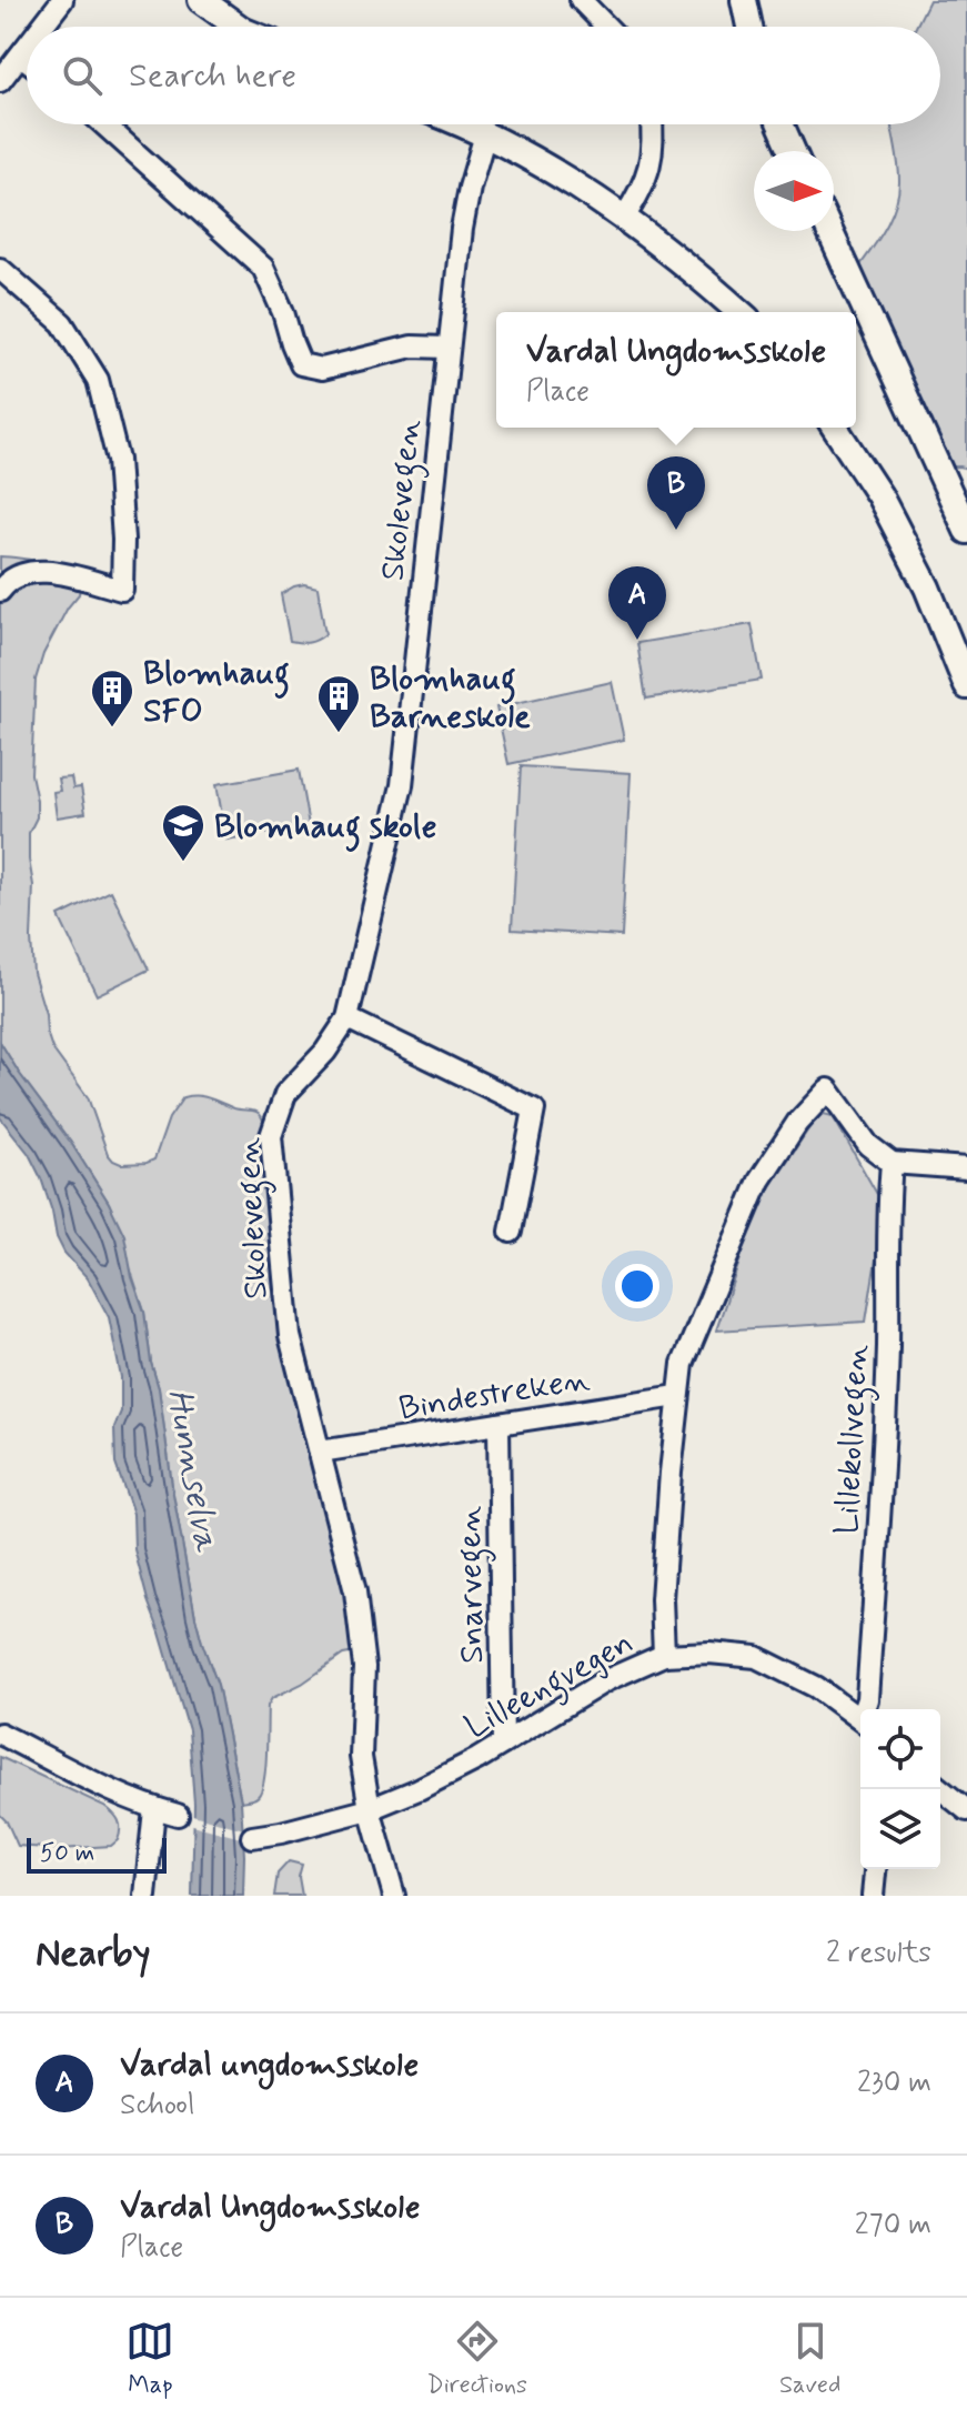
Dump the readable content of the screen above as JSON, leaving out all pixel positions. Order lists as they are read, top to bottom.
{
  "streets": {
    "street": [
      "Skolevegen",
      "Bindestreken",
      "Lillekollvegen",
      "Snarvegen",
      "Lilleengvegen"
    ]
  },
  "crossings": [
    ["Skolevegen", "Bindestreken"],
    ["Skolevegen", "Lilleengvegen"],
    ["Bindestreken", "Snarvegen"],
    ["Snarvegen", "Lilleengvegen"]
  ],
  "water": ["Hunnselva"],
  "places": {
    "building": ["Blomhaug SFO", "Blomhaug Barneskole"],
    "school or university": ["Blomhaug skole"]
  },
  "scale_bar": "50 m",
  "north": "right",
  "page": {
    "search": "Search here",
    "popup": ["Vardal Ungdomsskole", "Place"],
    "pins": ["B", "A"],
    "scale": "50 m",
    "heading": ["Nearby", "2 results"],
    "list": [
      {
        "mark": "A",
        "name": "Vardal ungdomsskole",
        "note": "School",
        "value": "230 m"
      },
      {
        "mark": "B",
        "name": "Vardal Ungdomsskole",
        "note": "Place",
        "value": "270 m"
      }
    ],
    "nav": ["Map", "Directions", "Saved"]
  }
}
